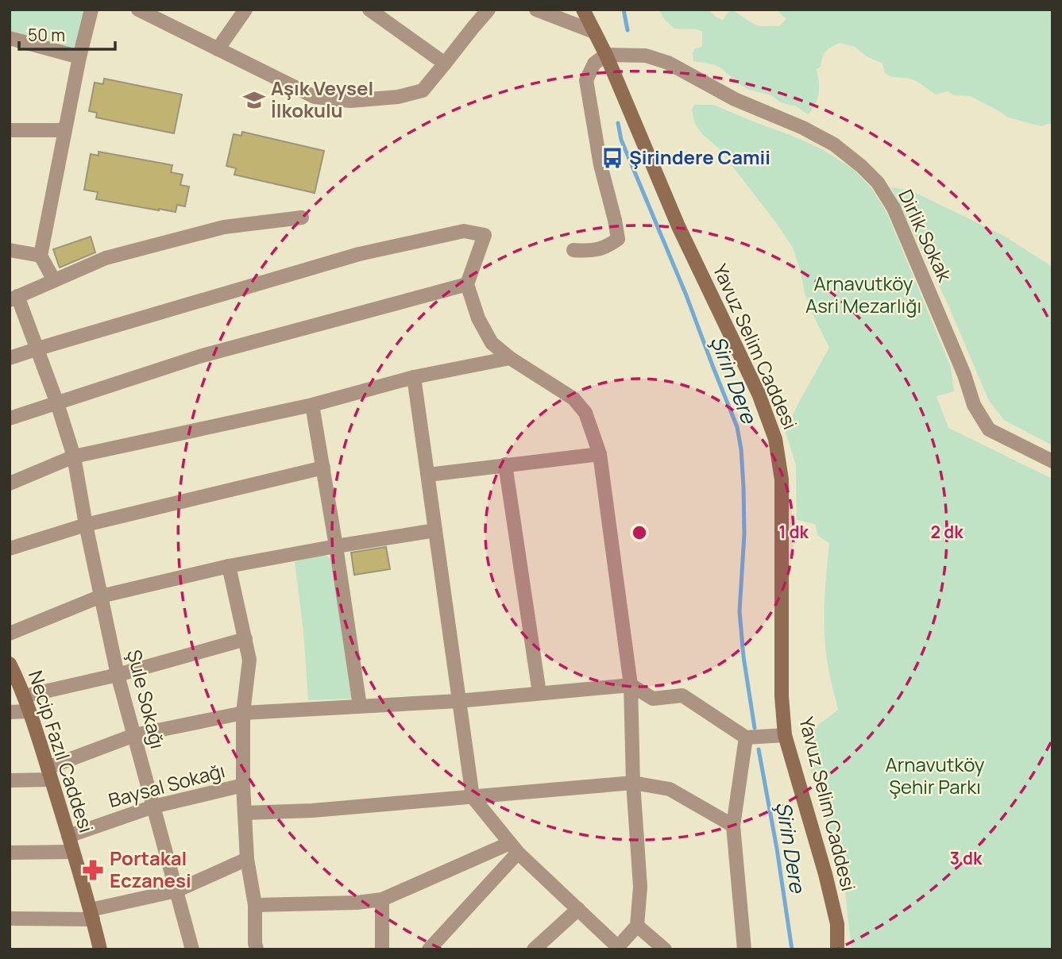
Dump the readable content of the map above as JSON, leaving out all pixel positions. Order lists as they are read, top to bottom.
{
  "streets": {
    "main road": ["Yavuz Selim Caddesi", "Necip Fazıl Caddesi"],
    "street": ["Dirlik Sokak", "Şule Sokağı", "Baysal Sokağı"]
  },
  "crossings": [
    ["Dirlik Sokak", "Yavuz Selim Caddesi"],
    ["Şule Sokağı", "Baysal Sokağı"],
    ["Necip Fazıl Caddesi", "Baysal Sokağı"]
  ],
  "water": ["Şirin Dere"],
  "parks": ["Arnavutköy Asri Mezarlığı", "Arnavutköy Şehir Parkı"],
  "places": {
    "school or university": ["Aşık Veysel İlkokulu"],
    "bus stop": ["Şirindere Camii"],
    "pharmacy": ["Portakal Eczanesi"]
  },
  "scale_bar": "50 m",
  "rings": ["1 dk", "2 dk", "3 dk"]
}
